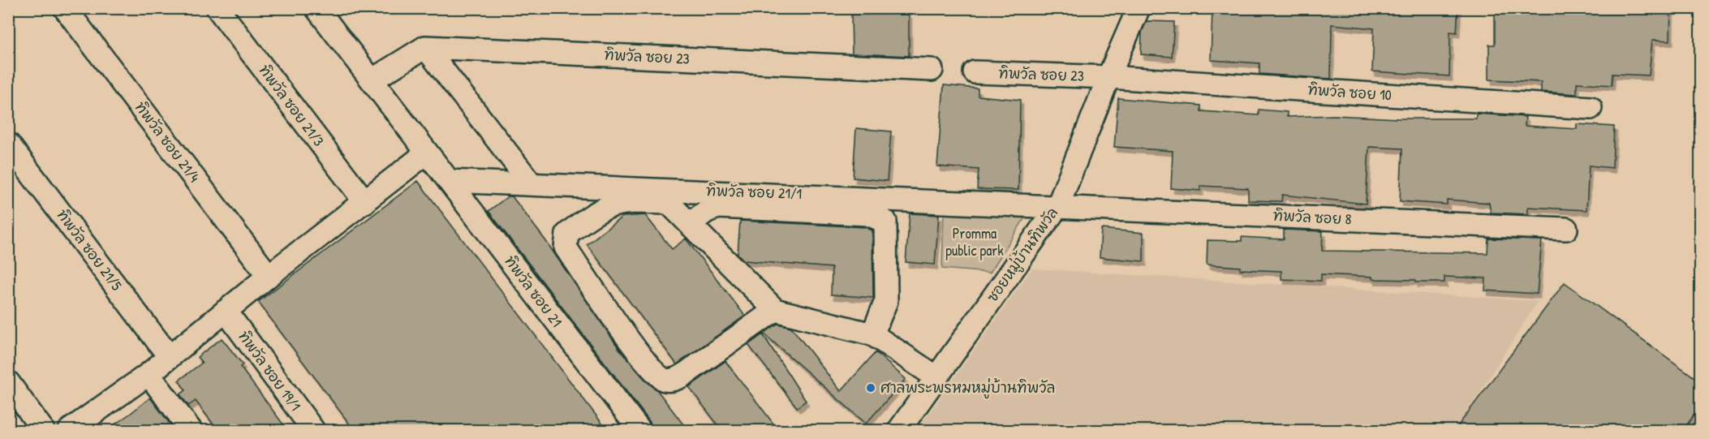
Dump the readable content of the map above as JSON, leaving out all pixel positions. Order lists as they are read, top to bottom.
{
  "streets": {
    "street": [
      "ทิพวัล ซอย 23",
      "ทิพวัล ซอย 10",
      "ทิพวัล ซอย 21/3",
      "ทิพวัล ซอย 21/4",
      "ทิพวัล ซอย 21/1",
      "ทิพวัล ซอย 8",
      "ทิพวัล ซอย 21/5",
      "ซอยหมู่บ้านทิพวัล",
      "ทิพวัล ซอย 21",
      "ทิพวัล ซอย 19/1"
    ]
  },
  "crossings": [
    ["ทิพวัล ซอย 23", "ทิพวัล ซอย 10"],
    ["ทิพวัล ซอย 23", "ซอยหมู่บ้านทิพวัล"],
    ["ทิพวัล ซอย 10", "ซอยหมู่บ้านทิพวัล"],
    ["ทิพวัล ซอย 21/1", "ทิพวัล ซอย 8"],
    ["ทิพวัล ซอย 21/1", "ซอยหมู่บ้านทิพวัล"],
    ["ทิพวัล ซอย 21/1", "ทิพวัล ซอย 21"],
    ["ทิพวัล ซอย 8", "ซอยหมู่บ้านทิพวัล"]
  ],
  "parks": ["Promma public park"],
  "places": ["ศาลพระพรหมหมู่บ้านทิพวัล"]
}
